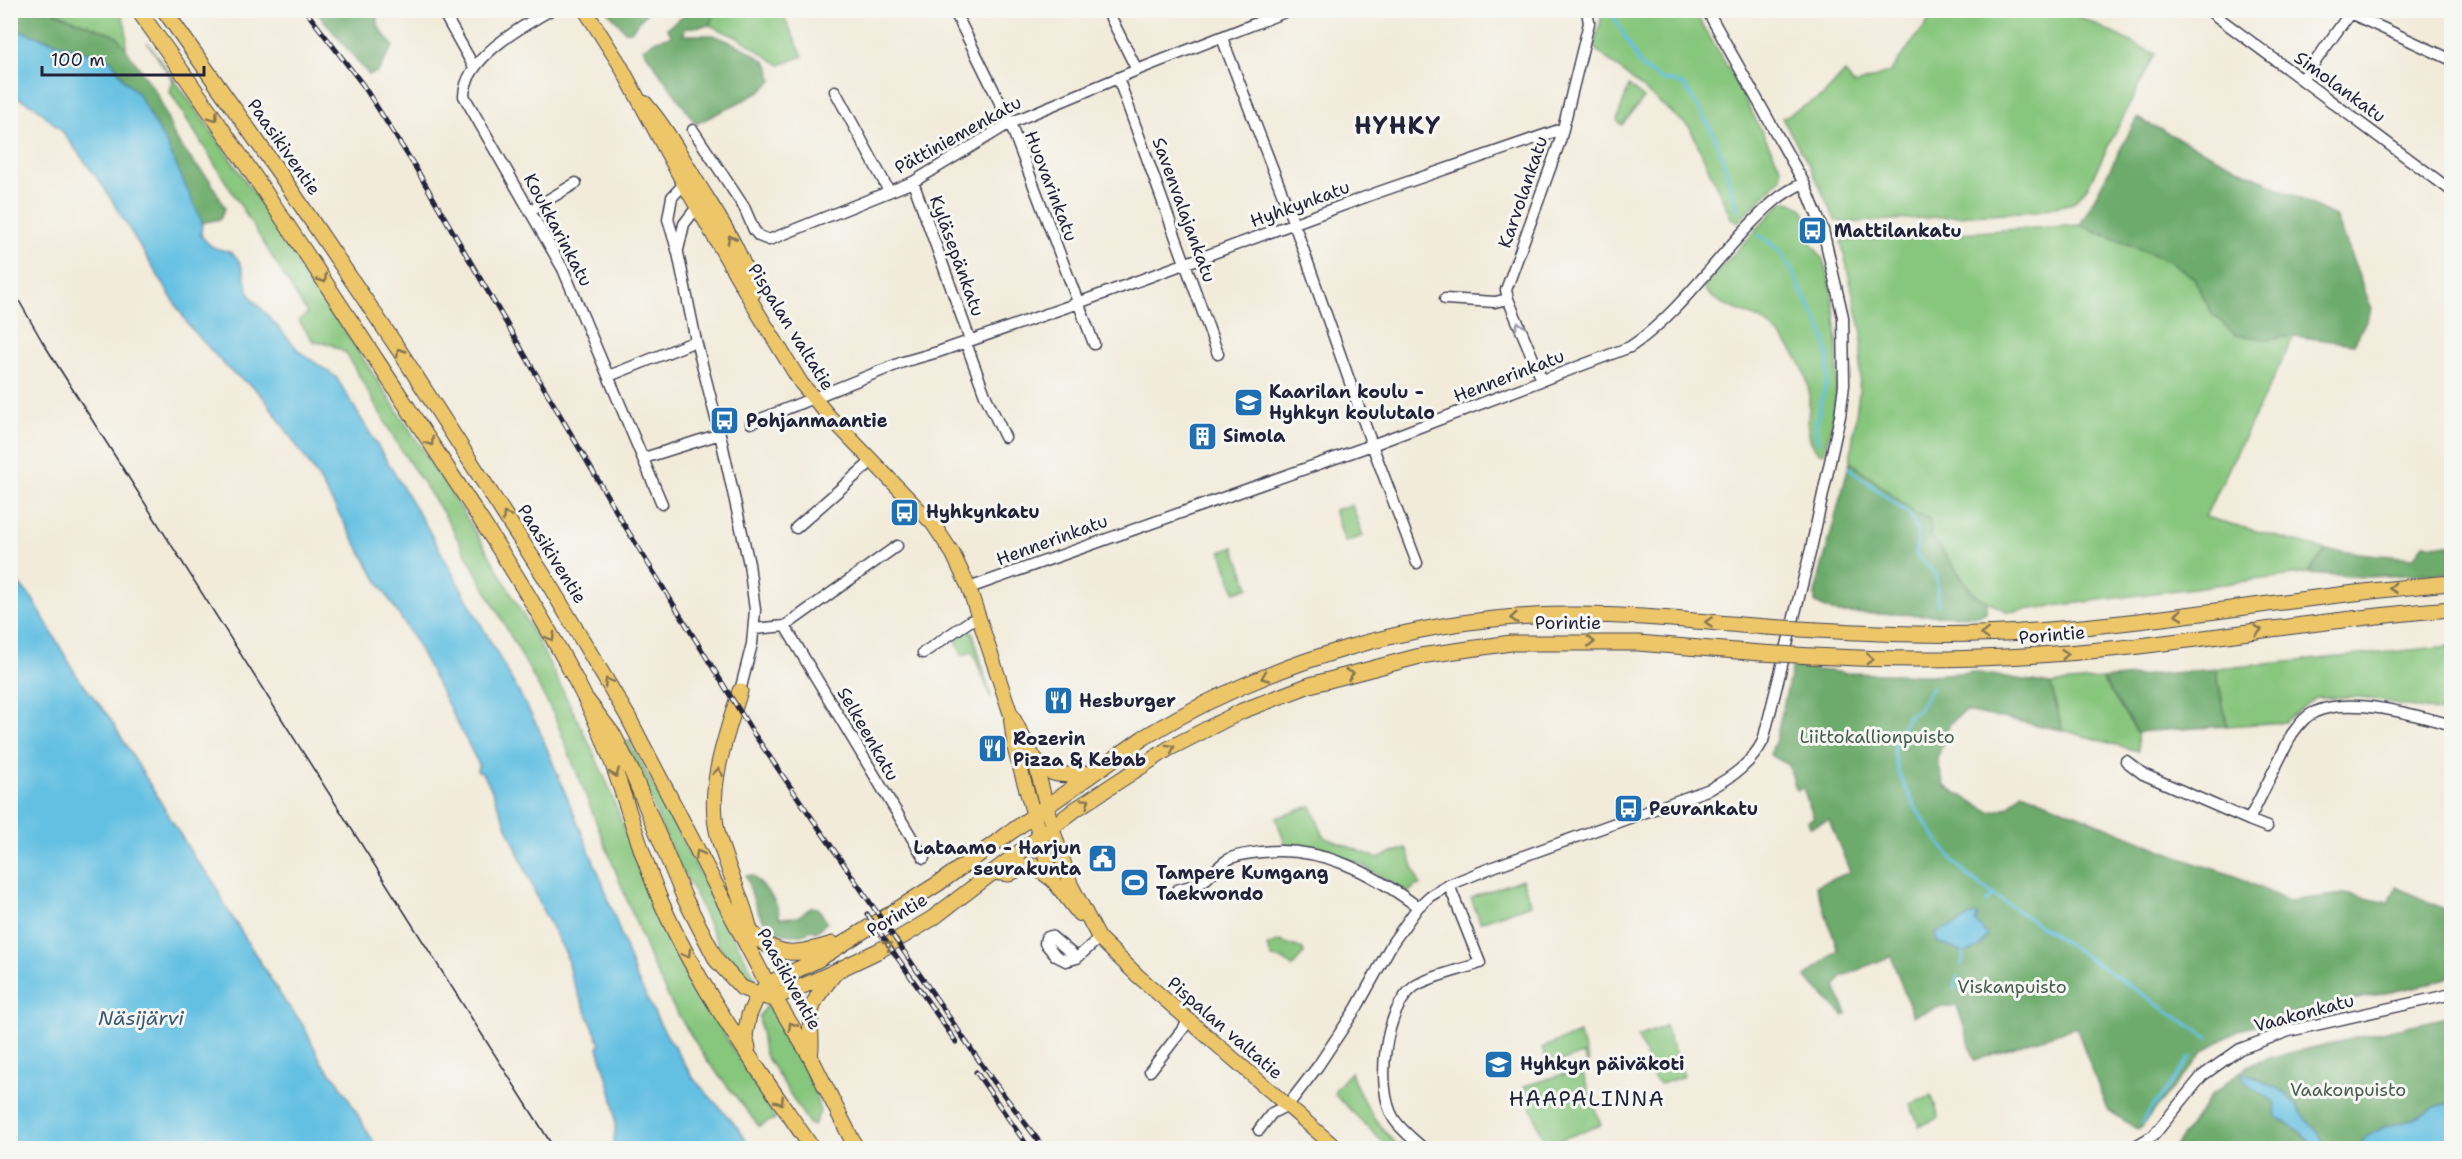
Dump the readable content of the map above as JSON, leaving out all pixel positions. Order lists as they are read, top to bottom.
{
  "streets": {
    "highway": ["Paasikiventie", "Porintie"],
    "main road": ["Pispalan valtatie"],
    "street": [
      "Simolankatu",
      "Pättiniemenkatu",
      "Huovarinkatu",
      "Karvolankatu",
      "Hyhkynkatu",
      "Savenvalajankatu",
      "Koukkarinkatu",
      "Kyläsepänkatu",
      "Hennerinkatu",
      "Selkeenkatu",
      "Vaakonkatu"
    ]
  },
  "crossings": [
    ["Pättiniemenkatu", "Huovarinkatu"],
    ["Pättiniemenkatu", "Savenvalajankatu"],
    ["Pättiniemenkatu", "Kyläsepänkatu"],
    ["Paasikiventie", "Porintie"],
    ["Huovarinkatu", "Hyhkynkatu"],
    ["Karvolankatu", "Hyhkynkatu"],
    ["Hyhkynkatu", "Savenvalajankatu"],
    ["Hyhkynkatu", "Kyläsepänkatu"],
    ["Hyhkynkatu", "Pispalan valtatie"],
    ["Pispalan valtatie", "Hennerinkatu"],
    ["Pispalan valtatie", "Porintie"]
  ],
  "districts": ["HYHKY", "HAAPALINNA"],
  "water": ["Näsijärvi"],
  "parks": ["Liittokallionpuisto", "Viskanpuisto", "Vaakonpuisto"],
  "places": {
    "bus stop": [
      "Mattilankatu",
      "Pohjanmaantie",
      "Hyhkynkatu",
      "Peurankatu"
    ],
    "school or university": ["Kaarilan koulu - Hyhkyn koulutalo", "Hyhkyn päiväkoti"],
    "building": ["Simola"],
    "restaurant": ["Hesburger", "Rozerin Pizza & Kebab"],
    "public building": ["Lataamo - Harjun seurakunta"],
    "sports": ["Tampere Kumgang Taekwondo"]
  },
  "scale_bar": "100 m"
}
